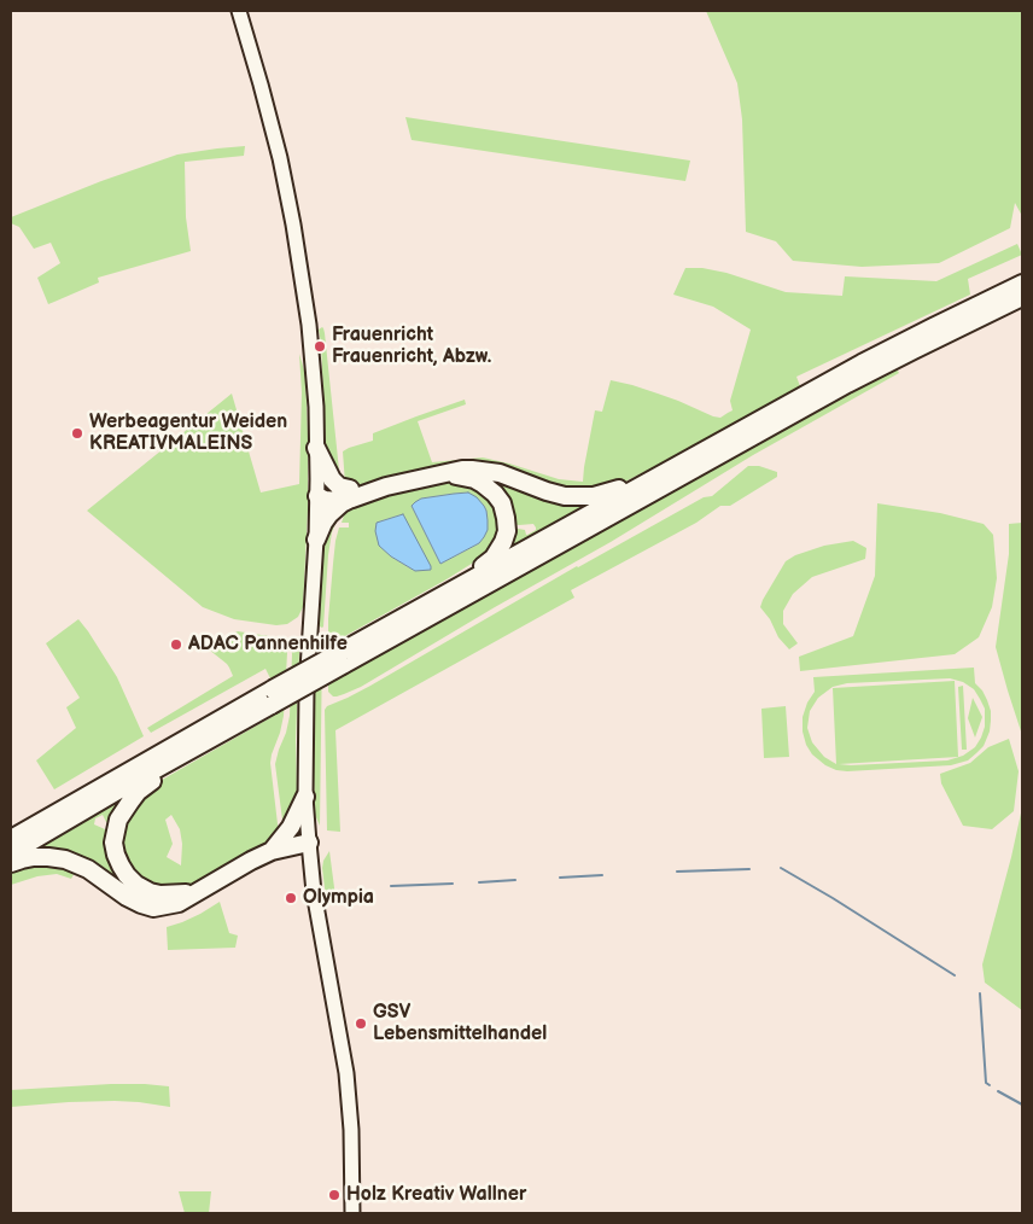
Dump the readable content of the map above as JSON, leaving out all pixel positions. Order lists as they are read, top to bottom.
{
  "places": [
    "Frauenricht Frauenricht, Abzw.",
    "Werbeagentur Weiden KREATIVMALEINS",
    "ADAC Pannenhilfe",
    "Olympia",
    "GSV Lebensmittelhandel",
    "Holz Kreativ Wallner"
  ]
}
